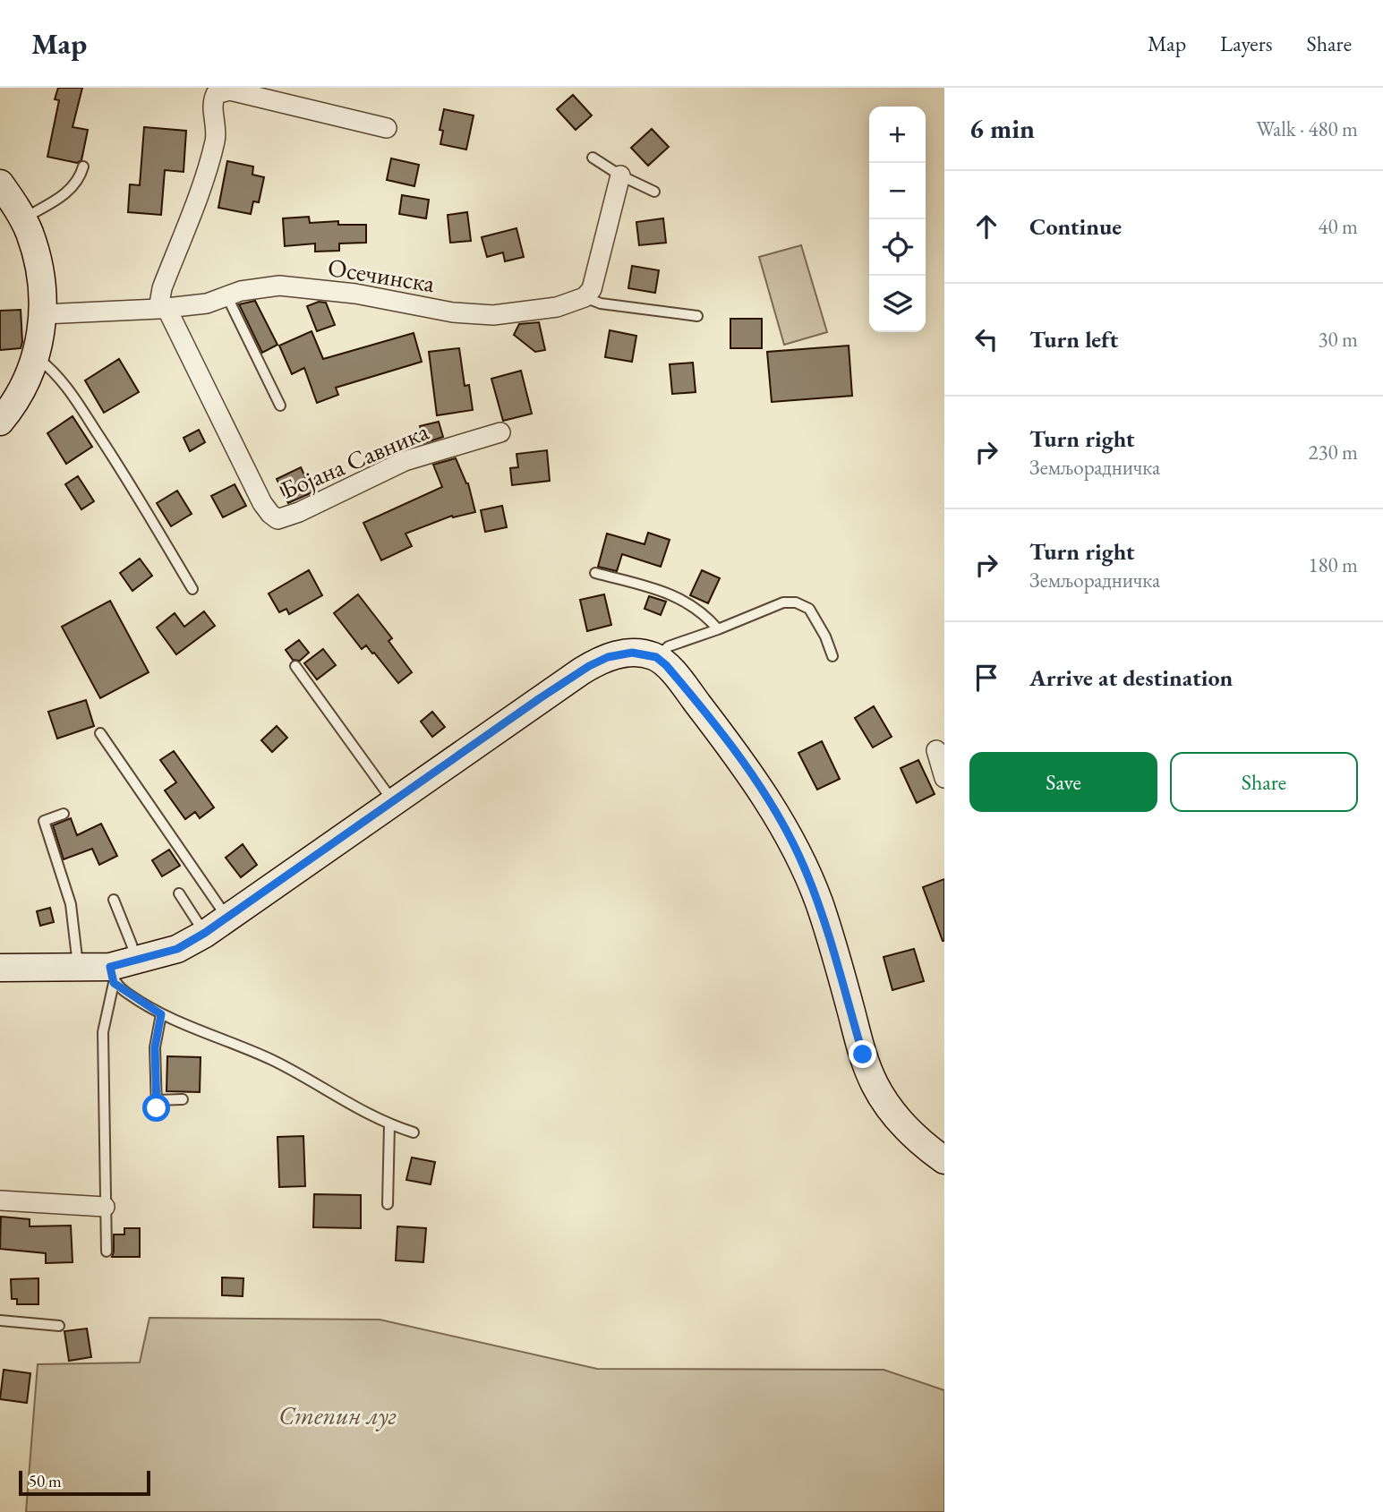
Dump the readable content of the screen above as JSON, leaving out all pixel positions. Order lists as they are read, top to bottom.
{
  "streets": {
    "street": ["Осечинска", "Бојана Савника"]
  },
  "crossings": [
    ["Осечинска", "Бојана Савника"]
  ],
  "parks": ["Степин луг"],
  "scale_bar": "50 m",
  "page": {
    "header": "Map",
    "nav": ["Map", "Layers", "Share"],
    "heading": ["6 min", "Walk · 480 m"],
    "map_buttons": ["+", "−"],
    "list": [
      ["Continue", "40 m"],
      ["Turn left", "30 m"],
      ["Turn right", "Земљорадничка", "230 m"],
      ["Turn right", "Земљорадничка", "180 m"],
      "Arrive at destination"
    ],
    "buttons": ["Save", "Share"],
    "scale": "50 m"
  }
}
